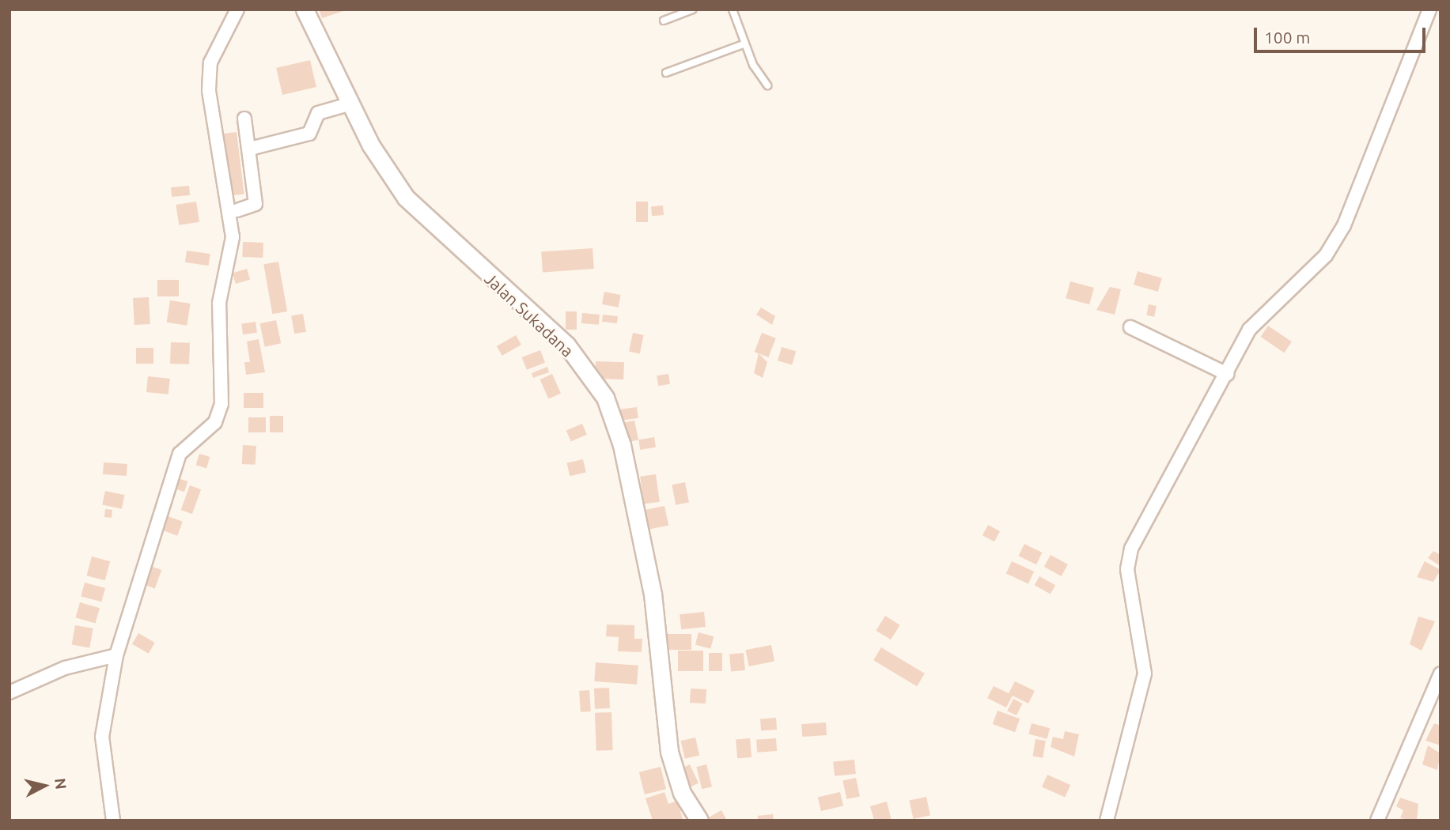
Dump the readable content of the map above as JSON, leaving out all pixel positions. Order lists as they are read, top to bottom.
{
  "streets": {
    "main road": ["Jalan Sukadana"]
  },
  "scale_bar": "100 m",
  "north": "right"
}
